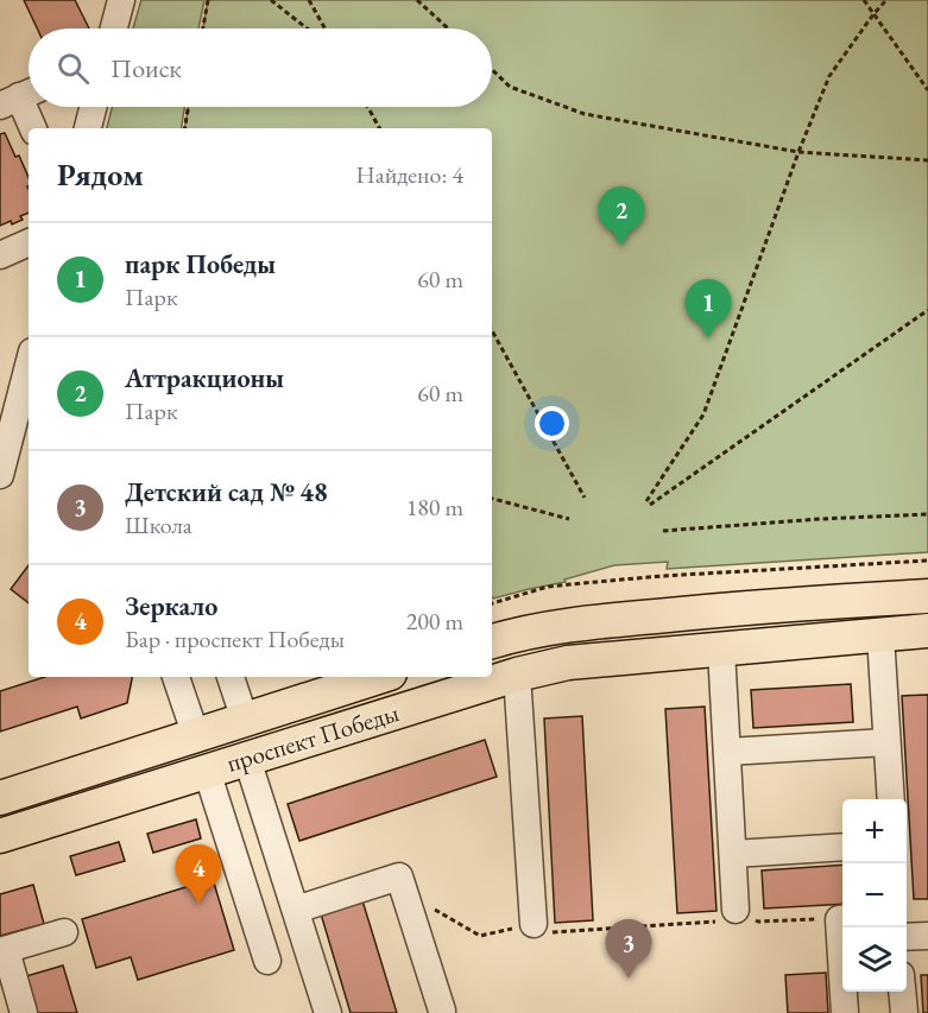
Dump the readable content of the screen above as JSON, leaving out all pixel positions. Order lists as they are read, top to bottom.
{
  "streets": {
    "main road": ["проспект Победы"]
  },
  "page": {
    "search": "Поиск",
    "heading": ["Рядом", "Найдено: 4"],
    "pins": [
      "2",
      "1",
      "4",
      "3"
    ],
    "list": [
      {
        "mark": "1",
        "name": "парк Победы",
        "note": "Парк",
        "value": "60 m"
      },
      {
        "mark": "2",
        "name": "Аттракционы",
        "note": "Парк",
        "value": "60 m"
      },
      {
        "mark": "3",
        "name": "Детский сад № 48",
        "note": "Школа",
        "value": "180 m"
      },
      {
        "mark": "4",
        "name": "Зеркало",
        "note": "Бар · проспект Победы",
        "value": "200 m"
      }
    ],
    "map_buttons": ["+", "−"]
  }
}
